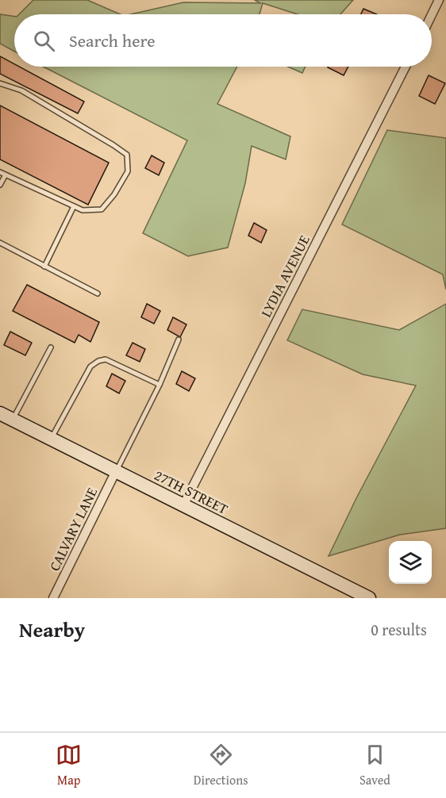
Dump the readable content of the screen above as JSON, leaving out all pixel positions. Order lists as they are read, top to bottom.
{
  "streets": {
    "street": ["LYDIA AVENUE", "27TH STREET", "CALVARY LANE"]
  },
  "crossings": [
    ["LYDIA AVENUE", "27TH STREET"],
    ["27TH STREET", "CALVARY LANE"]
  ],
  "page": {
    "search": "Search here",
    "heading": ["Nearby", "0 results"],
    "nav": ["Map", "Directions", "Saved"]
  }
}
